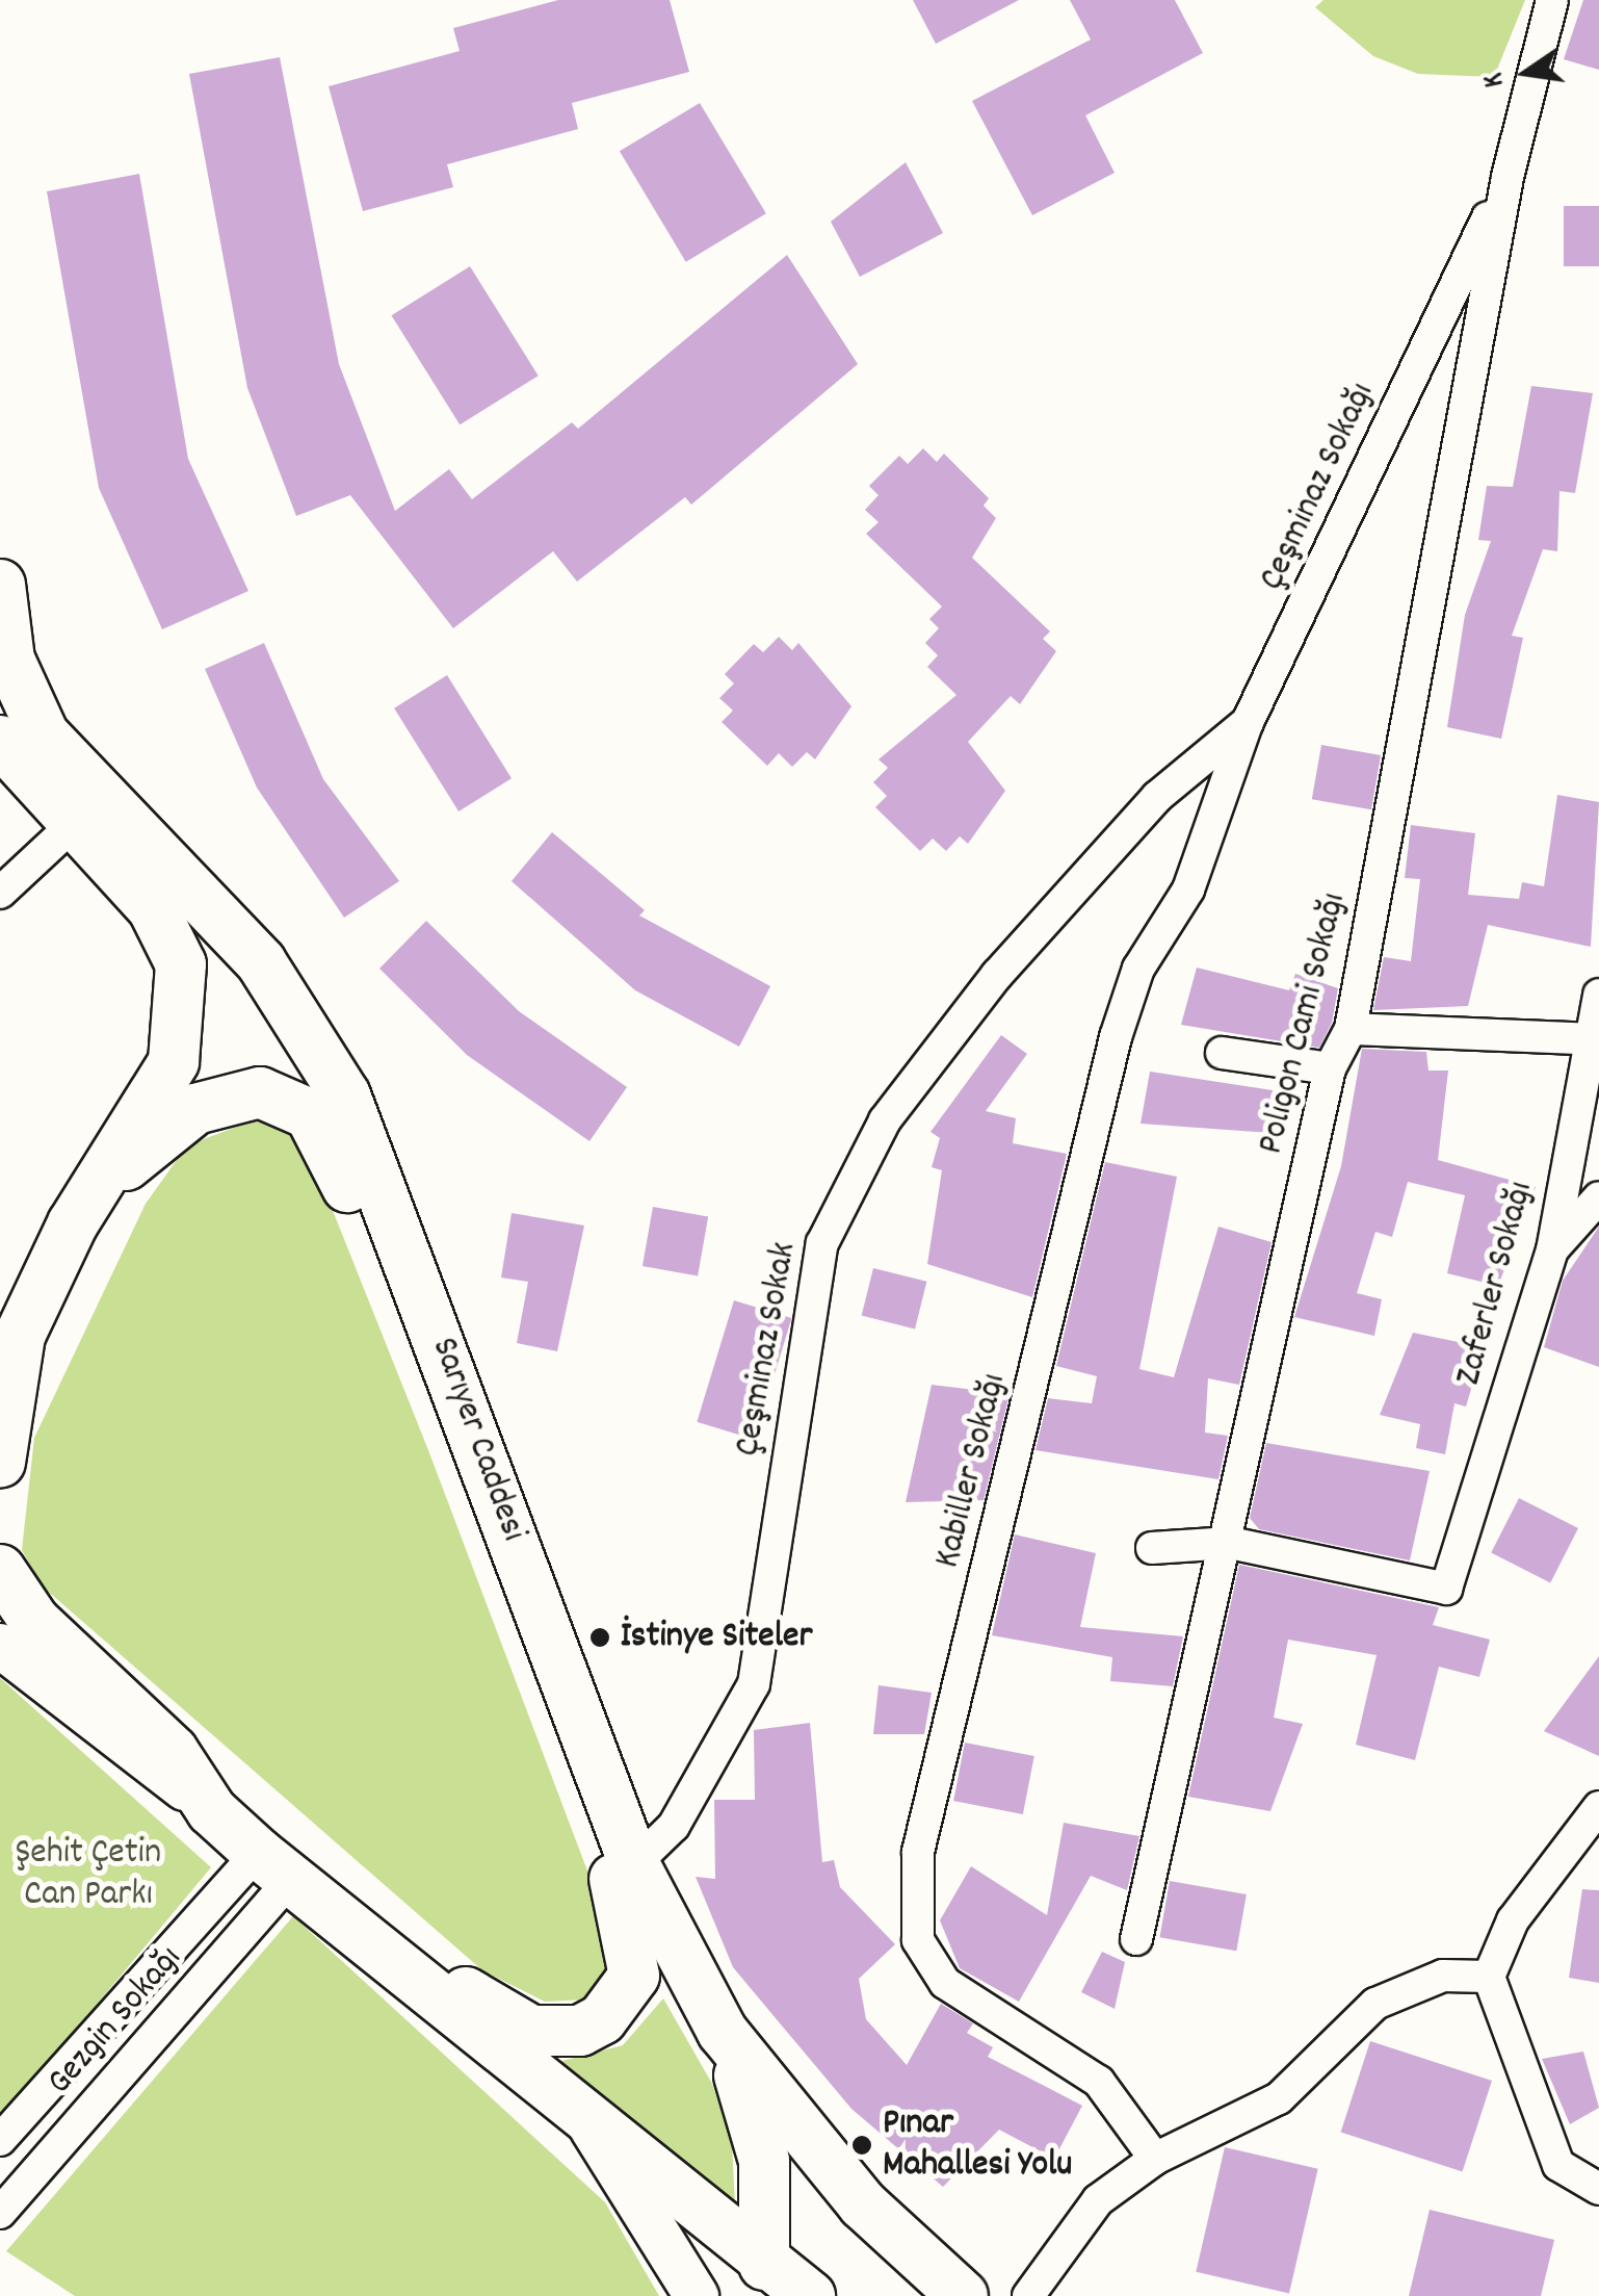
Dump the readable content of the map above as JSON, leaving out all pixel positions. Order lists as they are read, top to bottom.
{
  "streets": {
    "main road": ["Sarıyer Caddesi"],
    "street": [
      "Çeşminaz Sokağı",
      "Poligon Cami Sokağı",
      "Zaferler Sokağı",
      "Çeşminaz Sokak",
      "Kabiller Sokağı",
      "Gezgin Sokağı"
    ]
  },
  "crossings": [
    ["Çeşminaz Sokağı", "Poligon Cami Sokağı"],
    ["Çeşminaz Sokağı", "Çeşminaz Sokak"],
    ["Çeşminaz Sokağı", "Kabiller Sokağı"],
    ["Poligon Cami Sokağı", "Zaferler Sokağı"],
    ["Çeşminaz Sokak", "Sarıyer Caddesi"]
  ],
  "parks": ["Şehit Çetin Can Parkı"],
  "places": ["İstinye Siteler", "Pınar Mahallesi Yolu"],
  "north": "left"
}
